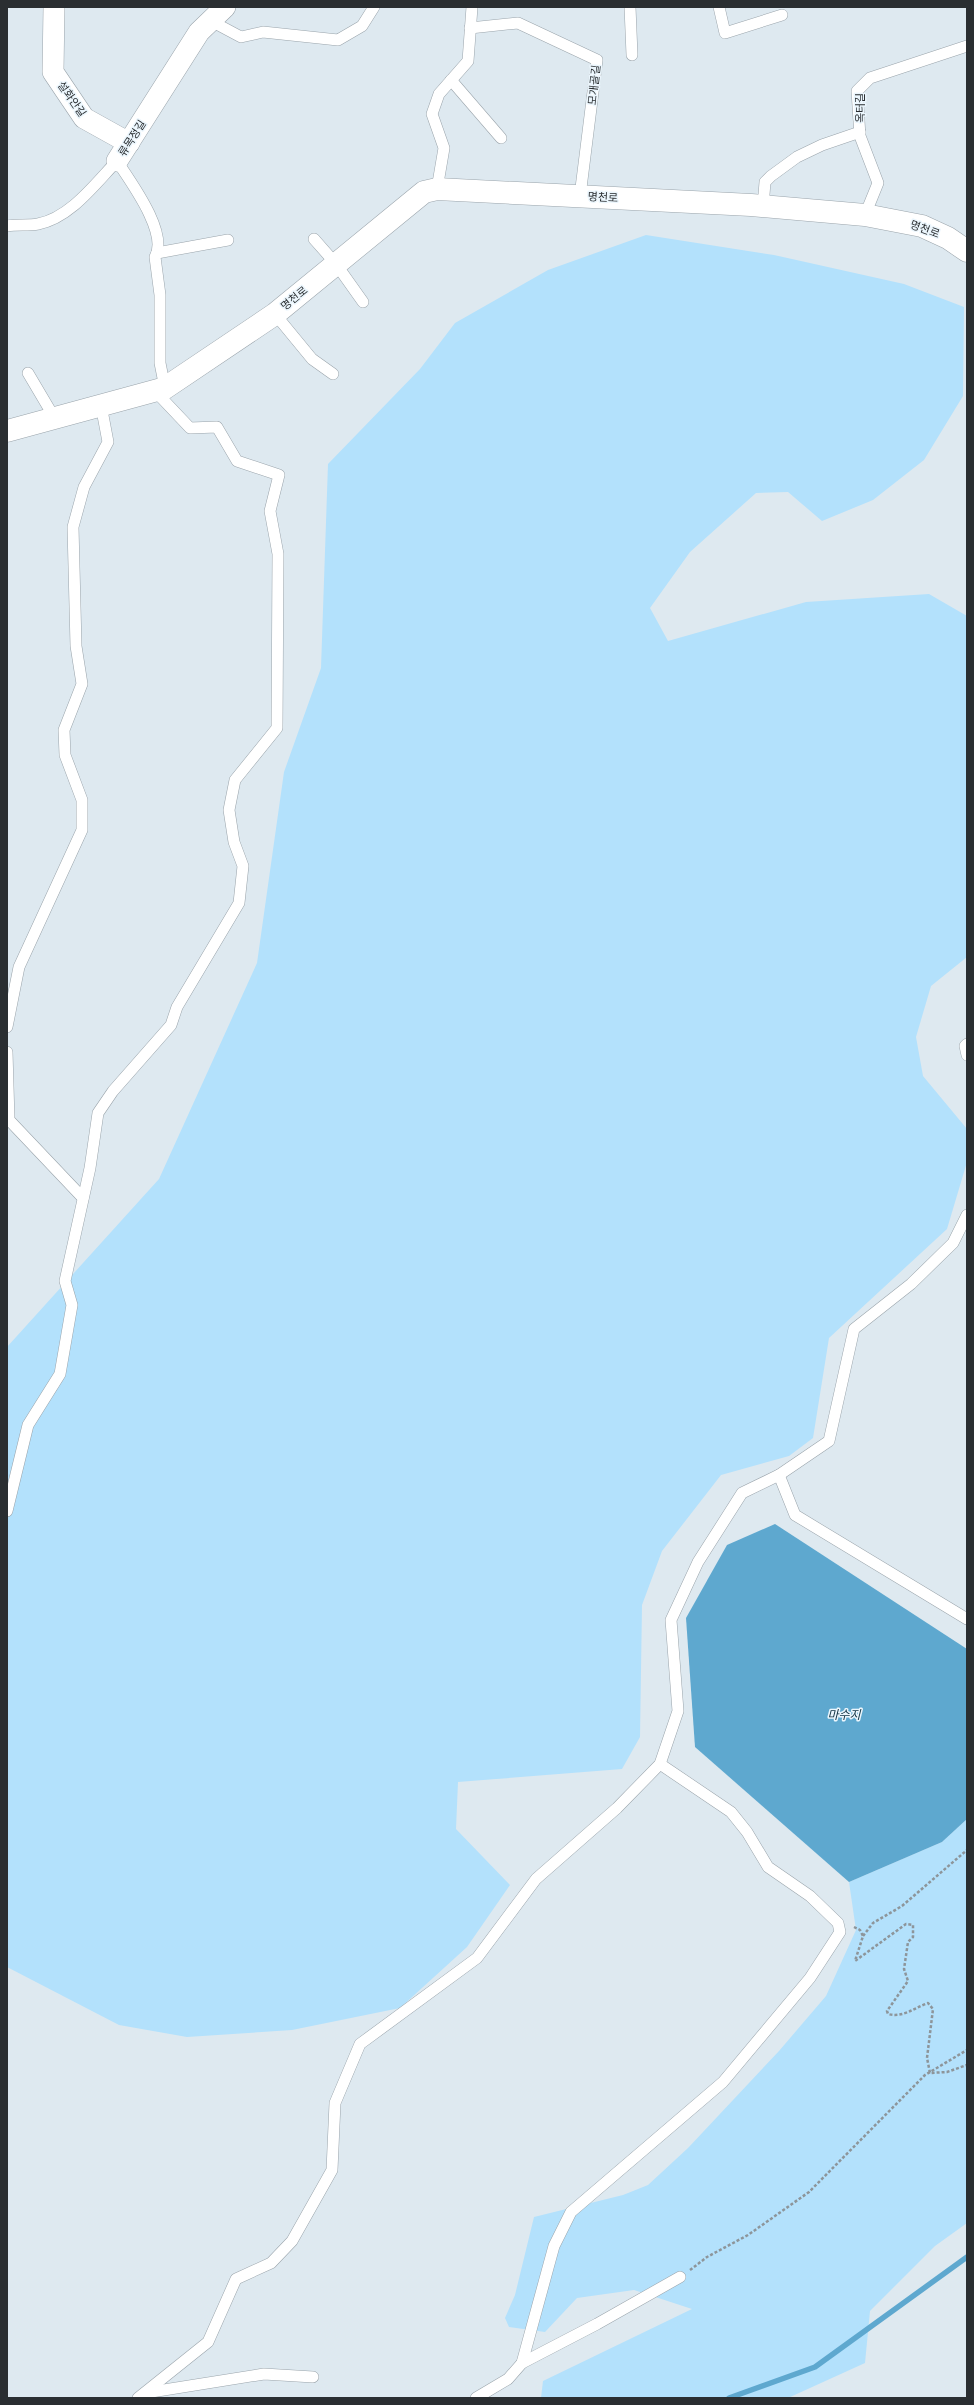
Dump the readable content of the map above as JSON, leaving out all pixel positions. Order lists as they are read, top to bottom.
{
  "streets": {
    "street": ["설화안길", "류목정길", "명천로"],
    "lane": ["모개골길", "옥터길"]
  },
  "crossings": [
    ["모개골길", "명천로"],
    ["설화안길", "류목정길"],
    ["옥터길", "명천로"]
  ],
  "water": ["마수지"]
}
